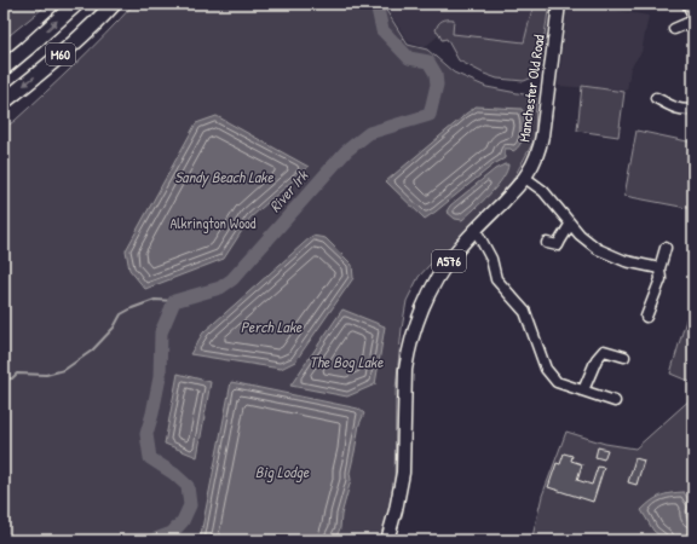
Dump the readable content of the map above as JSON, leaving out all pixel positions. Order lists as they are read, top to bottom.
{
  "streets": {
    "highway": ["M60"],
    "main road": ["Manchester Old Road", "A576"]
  },
  "water": [
    "Sandy Beach Lake",
    "River Irk",
    "Perch Lake",
    "The Bog Lake",
    "Big Lodge"
  ],
  "parks": ["Alkrington Wood"]
}
